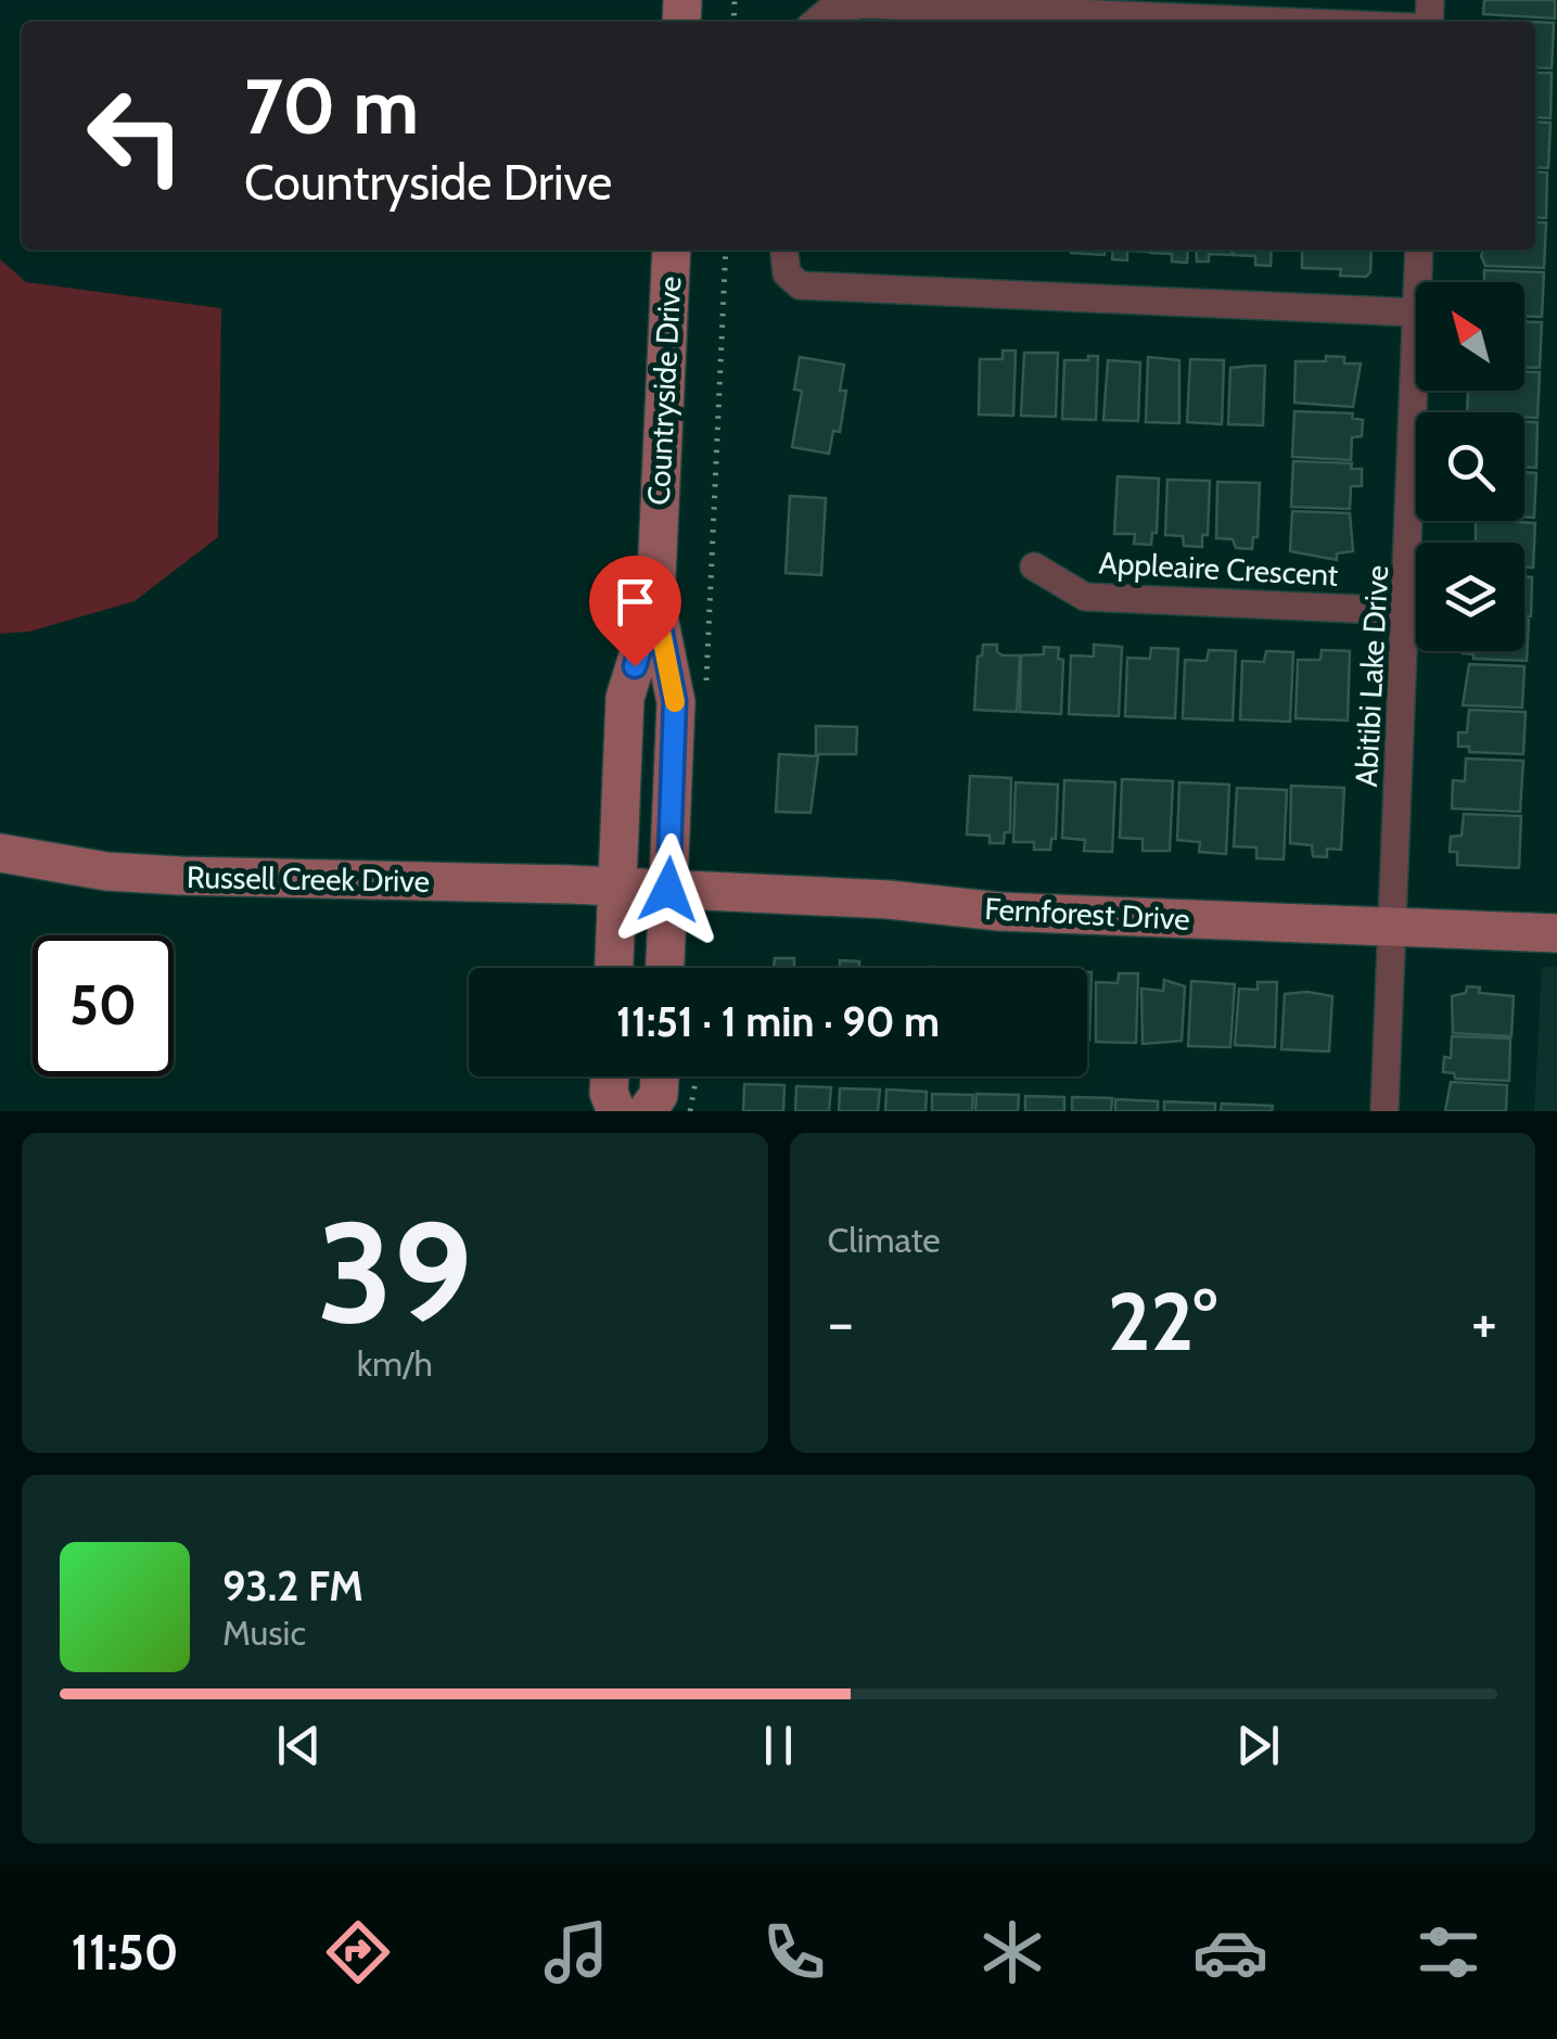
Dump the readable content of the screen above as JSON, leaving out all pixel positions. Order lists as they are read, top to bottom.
{
  "streets": {
    "street": [
      "Countryside Drive",
      "Appleaire Crescent",
      "Abitibi Lake Drive",
      "Russell Creek Drive",
      "Fernforest Drive"
    ]
  },
  "crossings": [
    ["Countryside Drive", "Russell Creek Drive"],
    ["Countryside Drive", "Fernforest Drive"],
    ["Appleaire Crescent", "Abitibi Lake Drive"],
    ["Abitibi Lake Drive", "Fernforest Drive"],
    ["Russell Creek Drive", "Fernforest Drive"]
  ],
  "north": "top left",
  "page": {
    "turn": ["70 m", "Countryside Drive"],
    "limit": "50",
    "trip": "11:51 · 1 min · 90 m",
    "tile": [
      ["39", "km/h"],
      "Climate"
    ],
    "heat": ["−", "22°", "+"],
    "song": ["93.2 FM", "Music"],
    "tabs": "11:50"
  }
}
